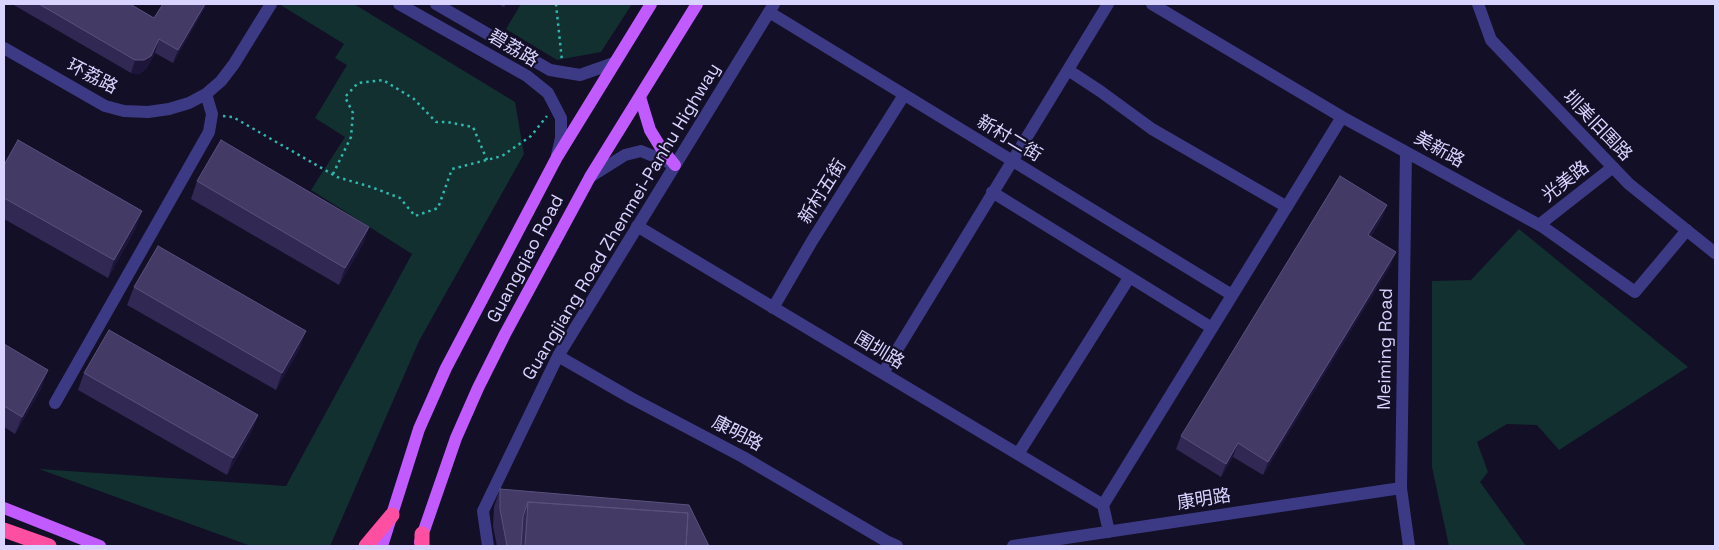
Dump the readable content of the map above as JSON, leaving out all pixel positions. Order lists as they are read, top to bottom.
{
  "streets": {
    "main road": ["Guangqiao Road"],
    "street": [
      "碧荔路",
      "环荔路",
      "圳美旧围路",
      "新村二街",
      "美新路",
      "光美路",
      "新村五街",
      "Guangjiang Road Zhenmei-Panhu Highway",
      "Meiming Road",
      "围圳路",
      "康明路"
    ]
  },
  "crossings": [
    ["碧荔路", "Guangqiao Road"],
    ["圳美旧围路", "美新路"],
    ["圳美旧围路", "光美路"],
    ["新村二街", "新村五街"],
    ["新村二街", "Guangjiang Road Zhenmei-Panhu Highway"],
    ["美新路", "光美路"],
    ["美新路", "Meiming Road"],
    ["新村五街", "围圳路"],
    ["Guangjiang Road Zhenmei-Panhu Highway", "围圳路"],
    ["Guangjiang Road Zhenmei-Panhu Highway", "康明路"],
    ["Meiming Road", "康明路"]
  ]
}
